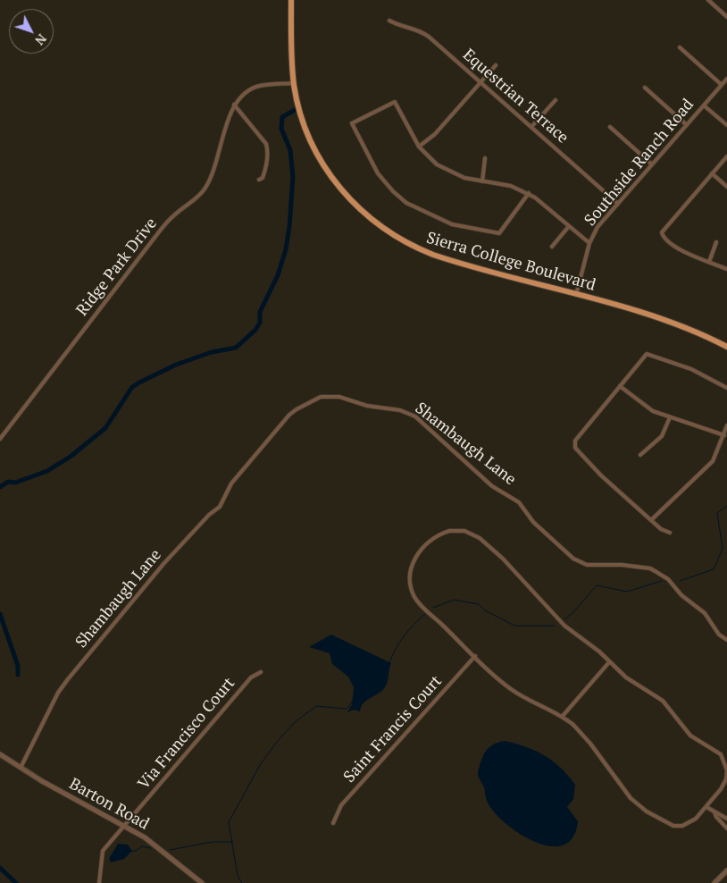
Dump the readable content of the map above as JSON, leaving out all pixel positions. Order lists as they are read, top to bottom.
{
  "streets": {
    "main road": ["Sierra College Boulevard"],
    "street": [
      "Equestrian Terrace",
      "Southside Ranch Road",
      "Ridge Park Drive",
      "Shambaugh Lane",
      "Saint Francis Court",
      "Via Francisco Court",
      "Barton Road"
    ]
  },
  "crossings": [
    ["Equestrian Terrace", "Southside Ranch Road"],
    ["Southside Ranch Road", "Sierra College Boulevard"],
    ["Shambaugh Lane", "Barton Road"],
    ["Via Francisco Court", "Barton Road"]
  ],
  "north": "bottom right"
}
